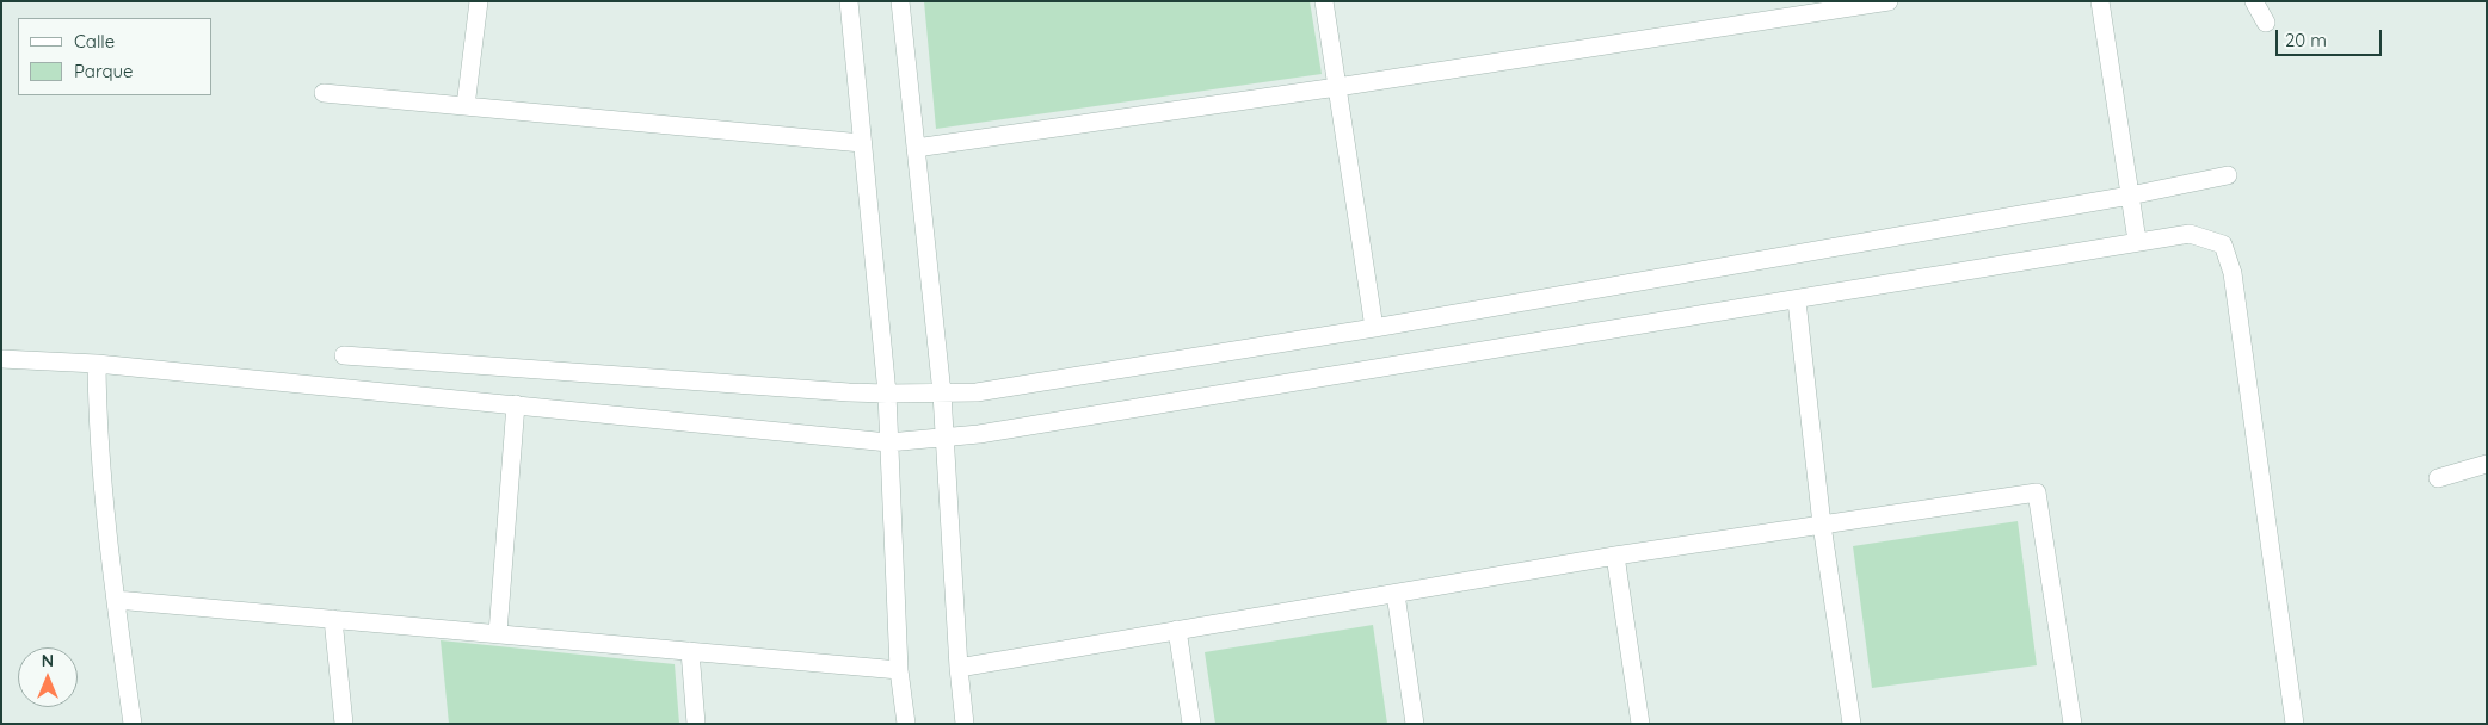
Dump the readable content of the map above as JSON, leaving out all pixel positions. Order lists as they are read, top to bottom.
{
  "legend": ["Calle", "Parque"],
  "scale_bar": "20 m",
  "north": "top"
}
